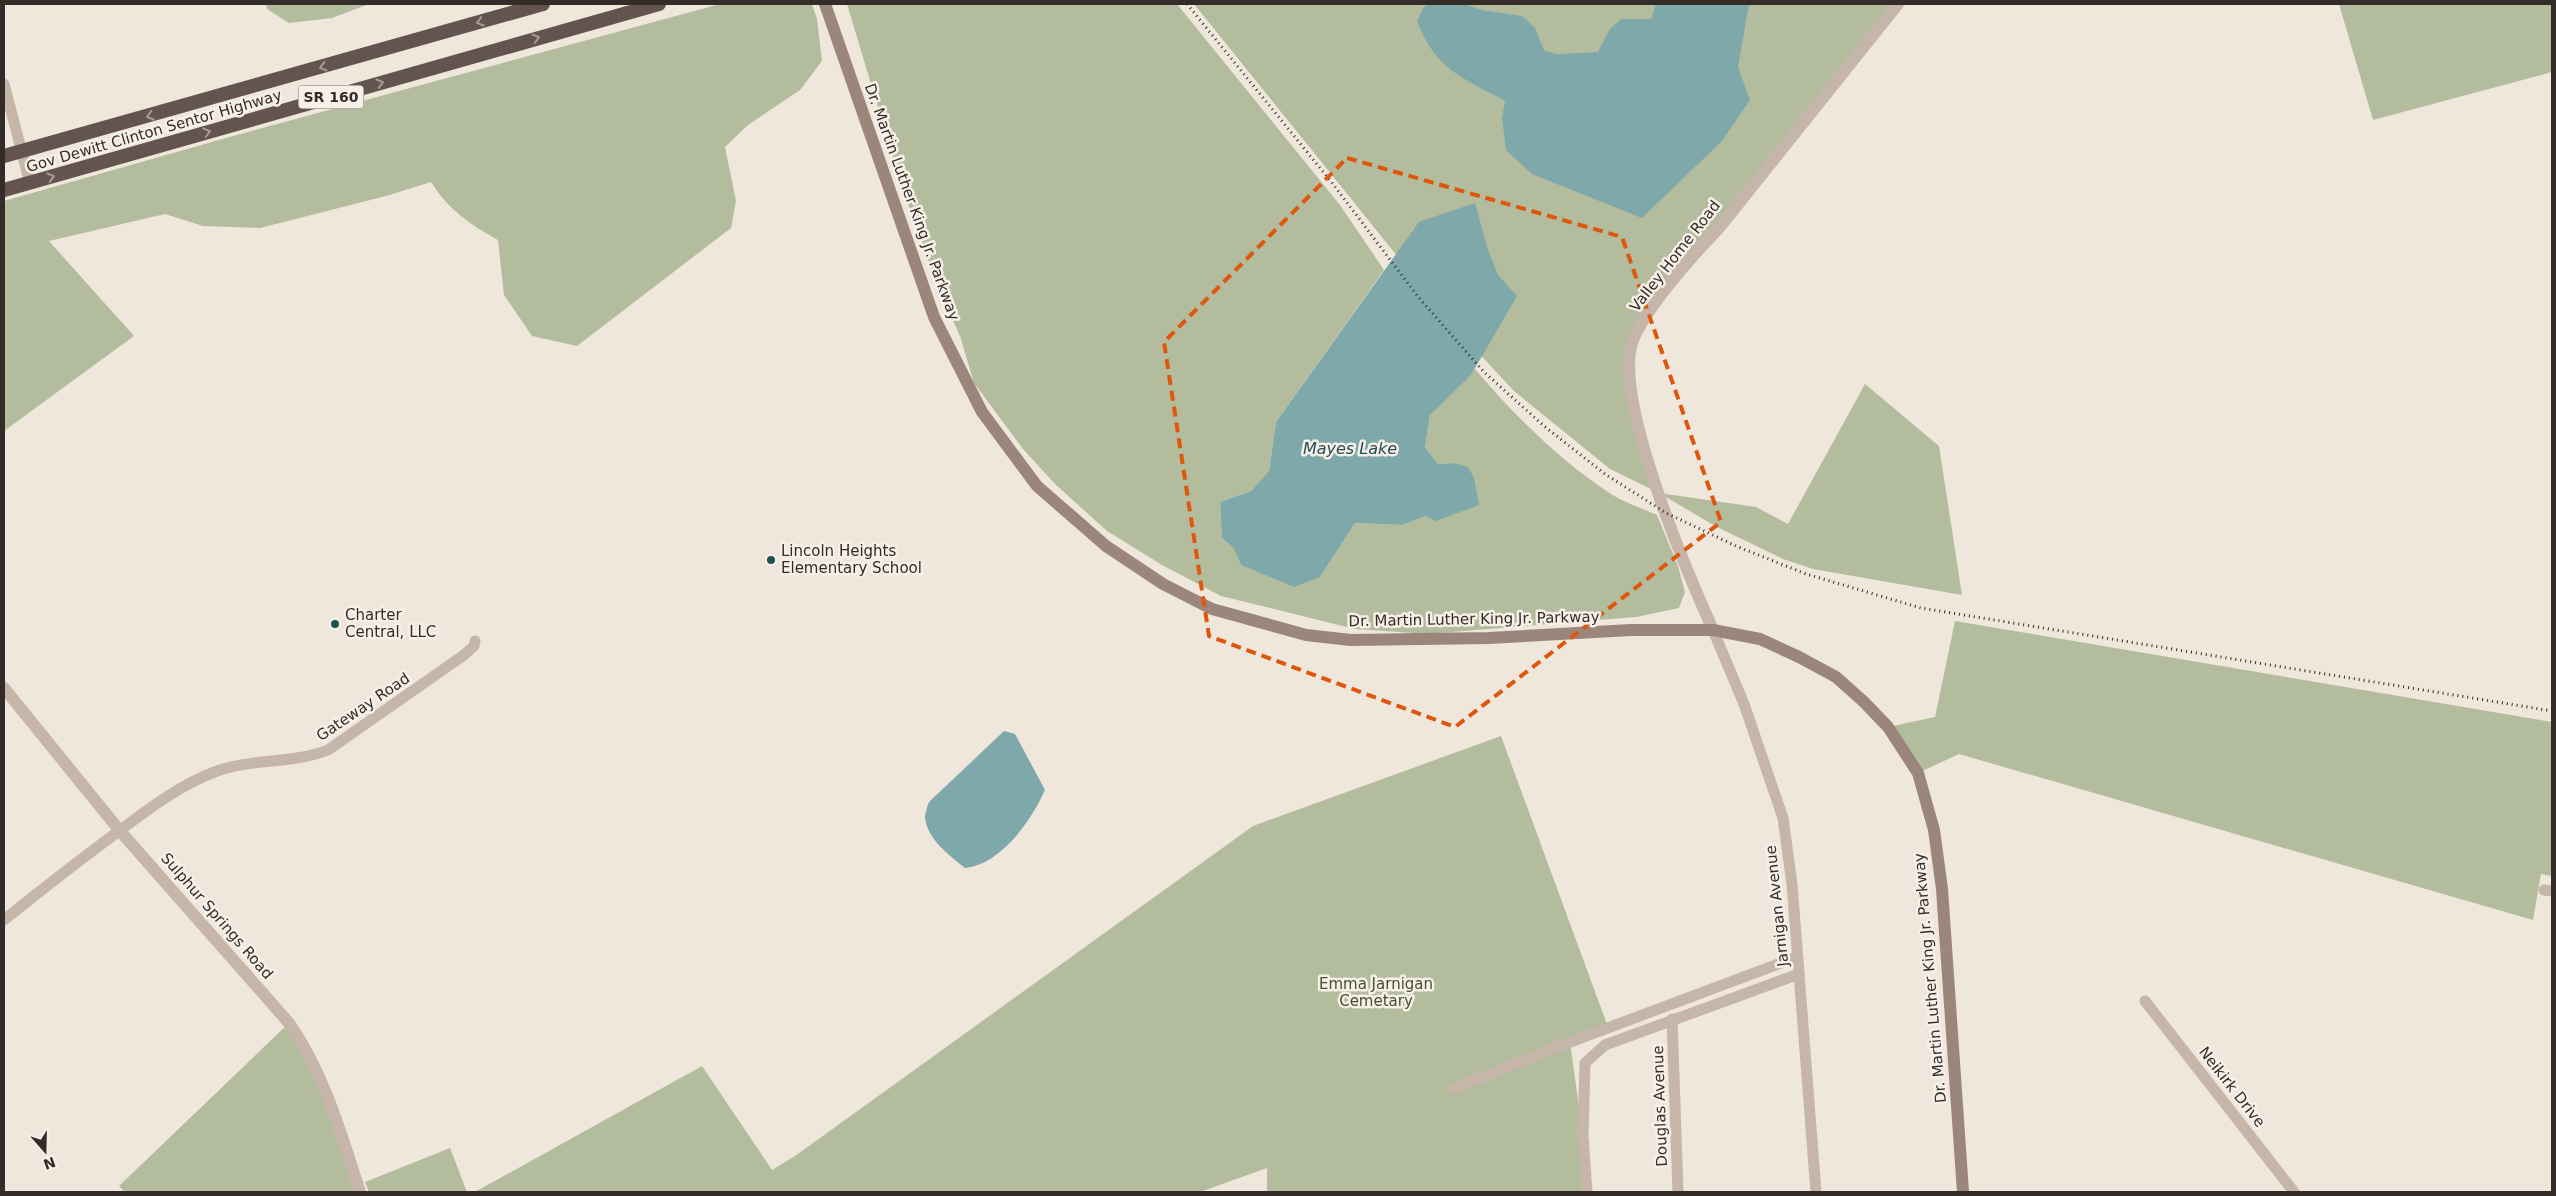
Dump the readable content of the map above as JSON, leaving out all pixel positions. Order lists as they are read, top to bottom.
{
  "streets": {
    "highway": ["SR 160", "Gov Dewitt Clinton Sentor Highway"],
    "main road": ["Dr. Martin Luther King Jr. Parkway"],
    "street": [
      "Valley Home Road",
      "Gateway Road",
      "Jarnigan Avenue",
      "Sulphur Springs Road",
      "Neikirk Drive",
      "Douglas Avenue"
    ]
  },
  "crossings": [
    ["Dr. Martin Luther King Jr. Parkway", "Valley Home Road"],
    ["Dr. Martin Luther King Jr. Parkway", "Jarnigan Avenue"],
    ["Valley Home Road", "Jarnigan Avenue"],
    ["Gateway Road", "Sulphur Springs Road"]
  ],
  "water": ["Mayes Lake"],
  "parks": ["Emma Jarnigan Cemetary"],
  "places": ["Lincoln Heights Elementary School", "Charter Central, LLC"],
  "north": "bottom"
}
